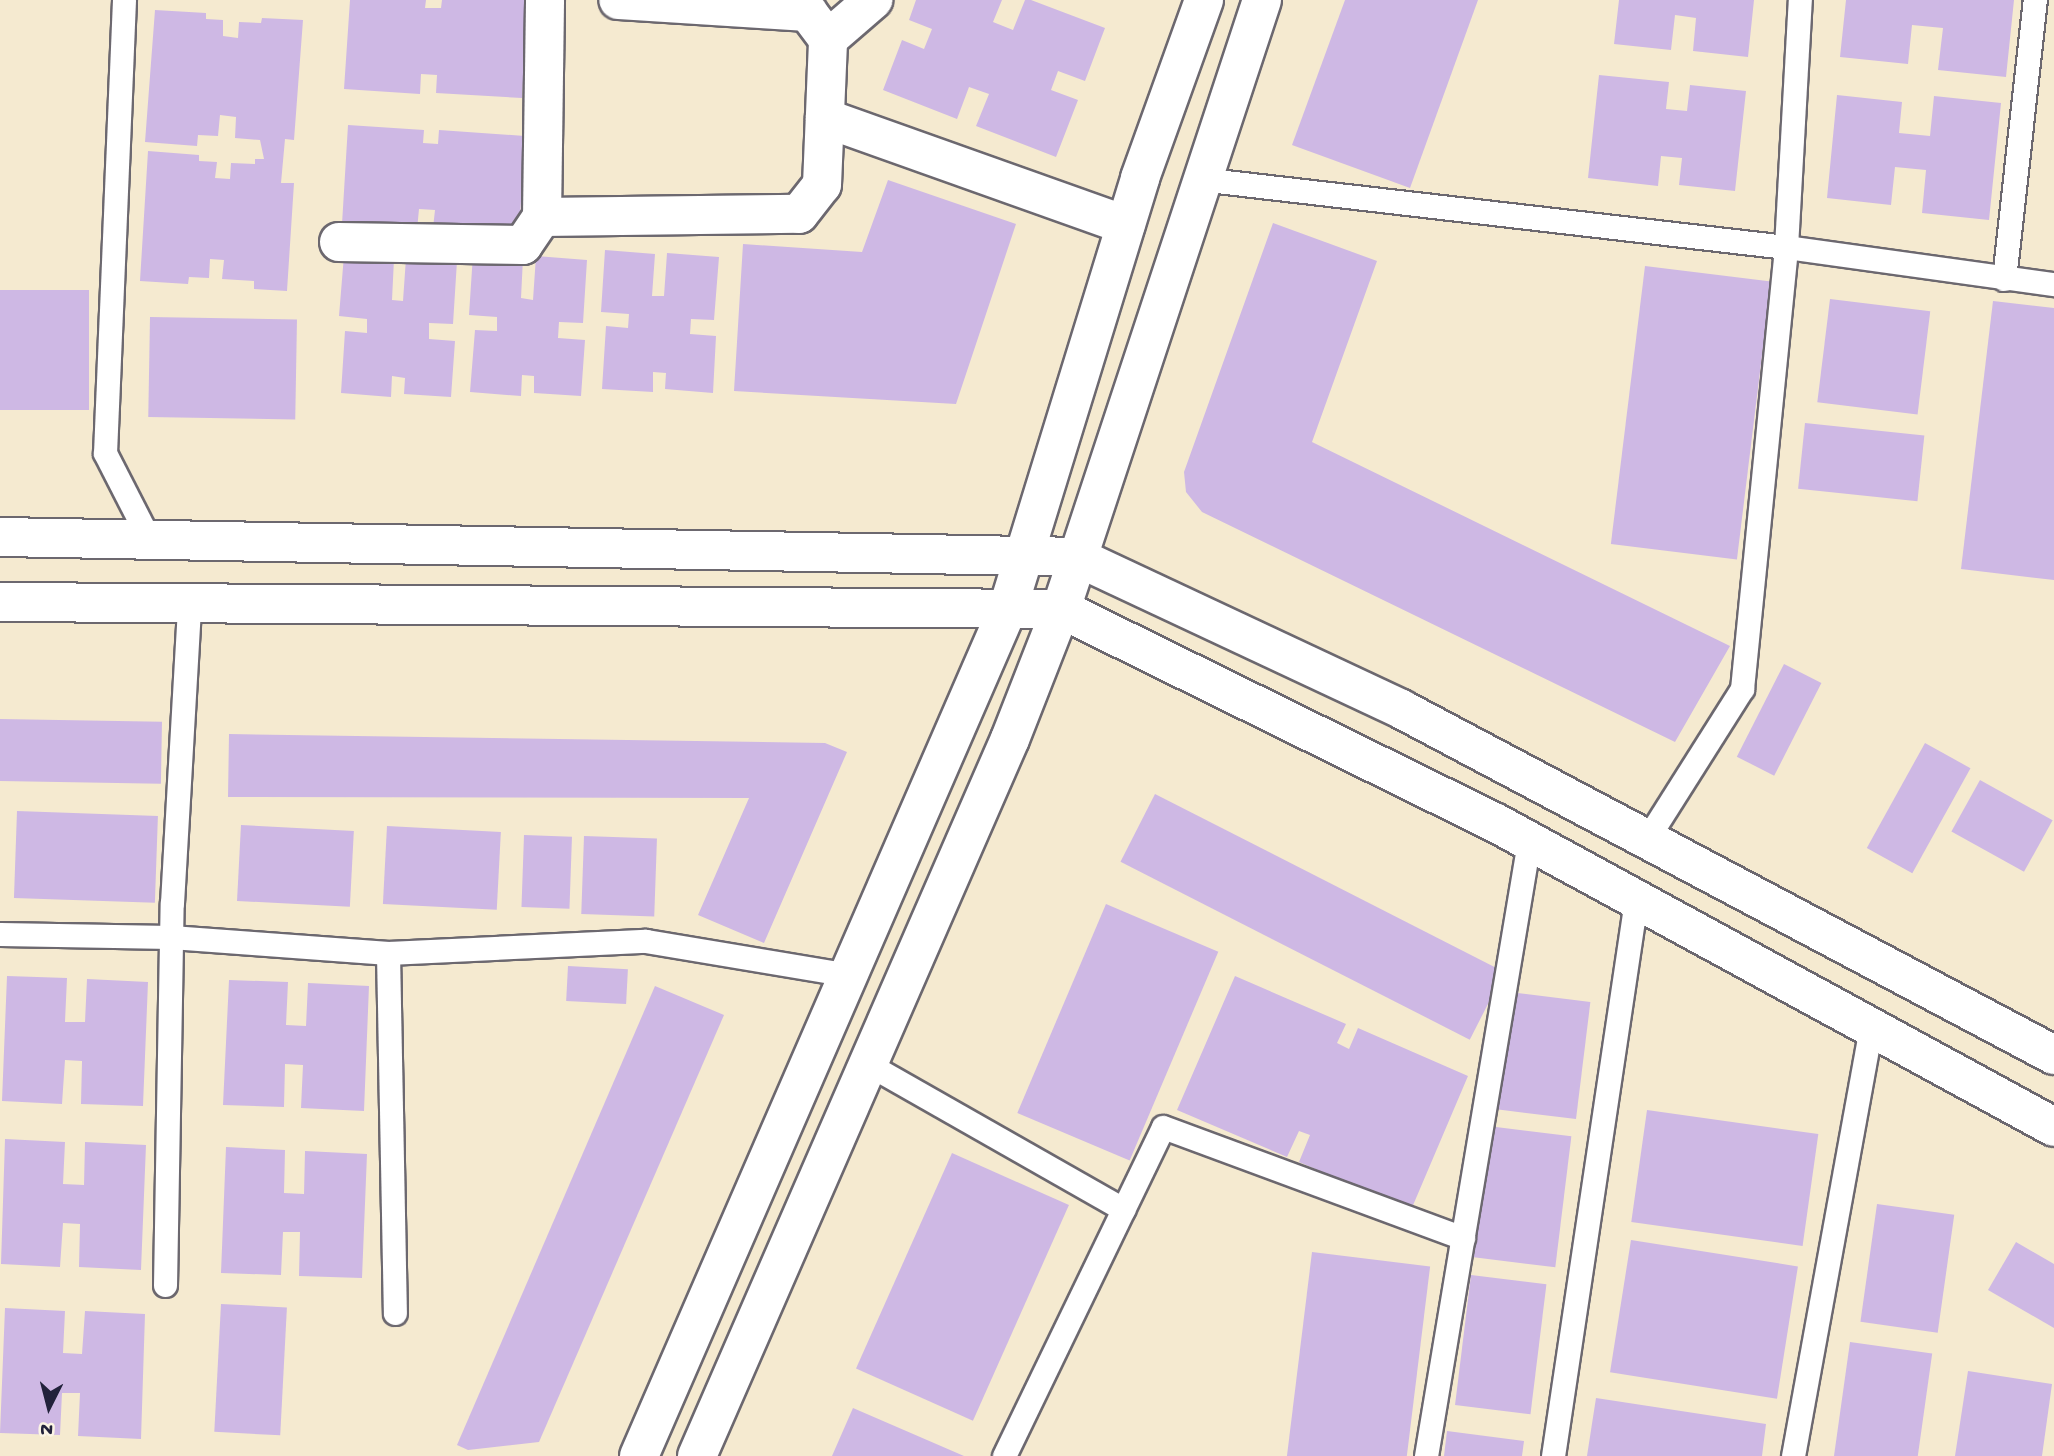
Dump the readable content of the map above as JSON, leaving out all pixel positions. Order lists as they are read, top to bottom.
{
  "north": "bottom"
}
